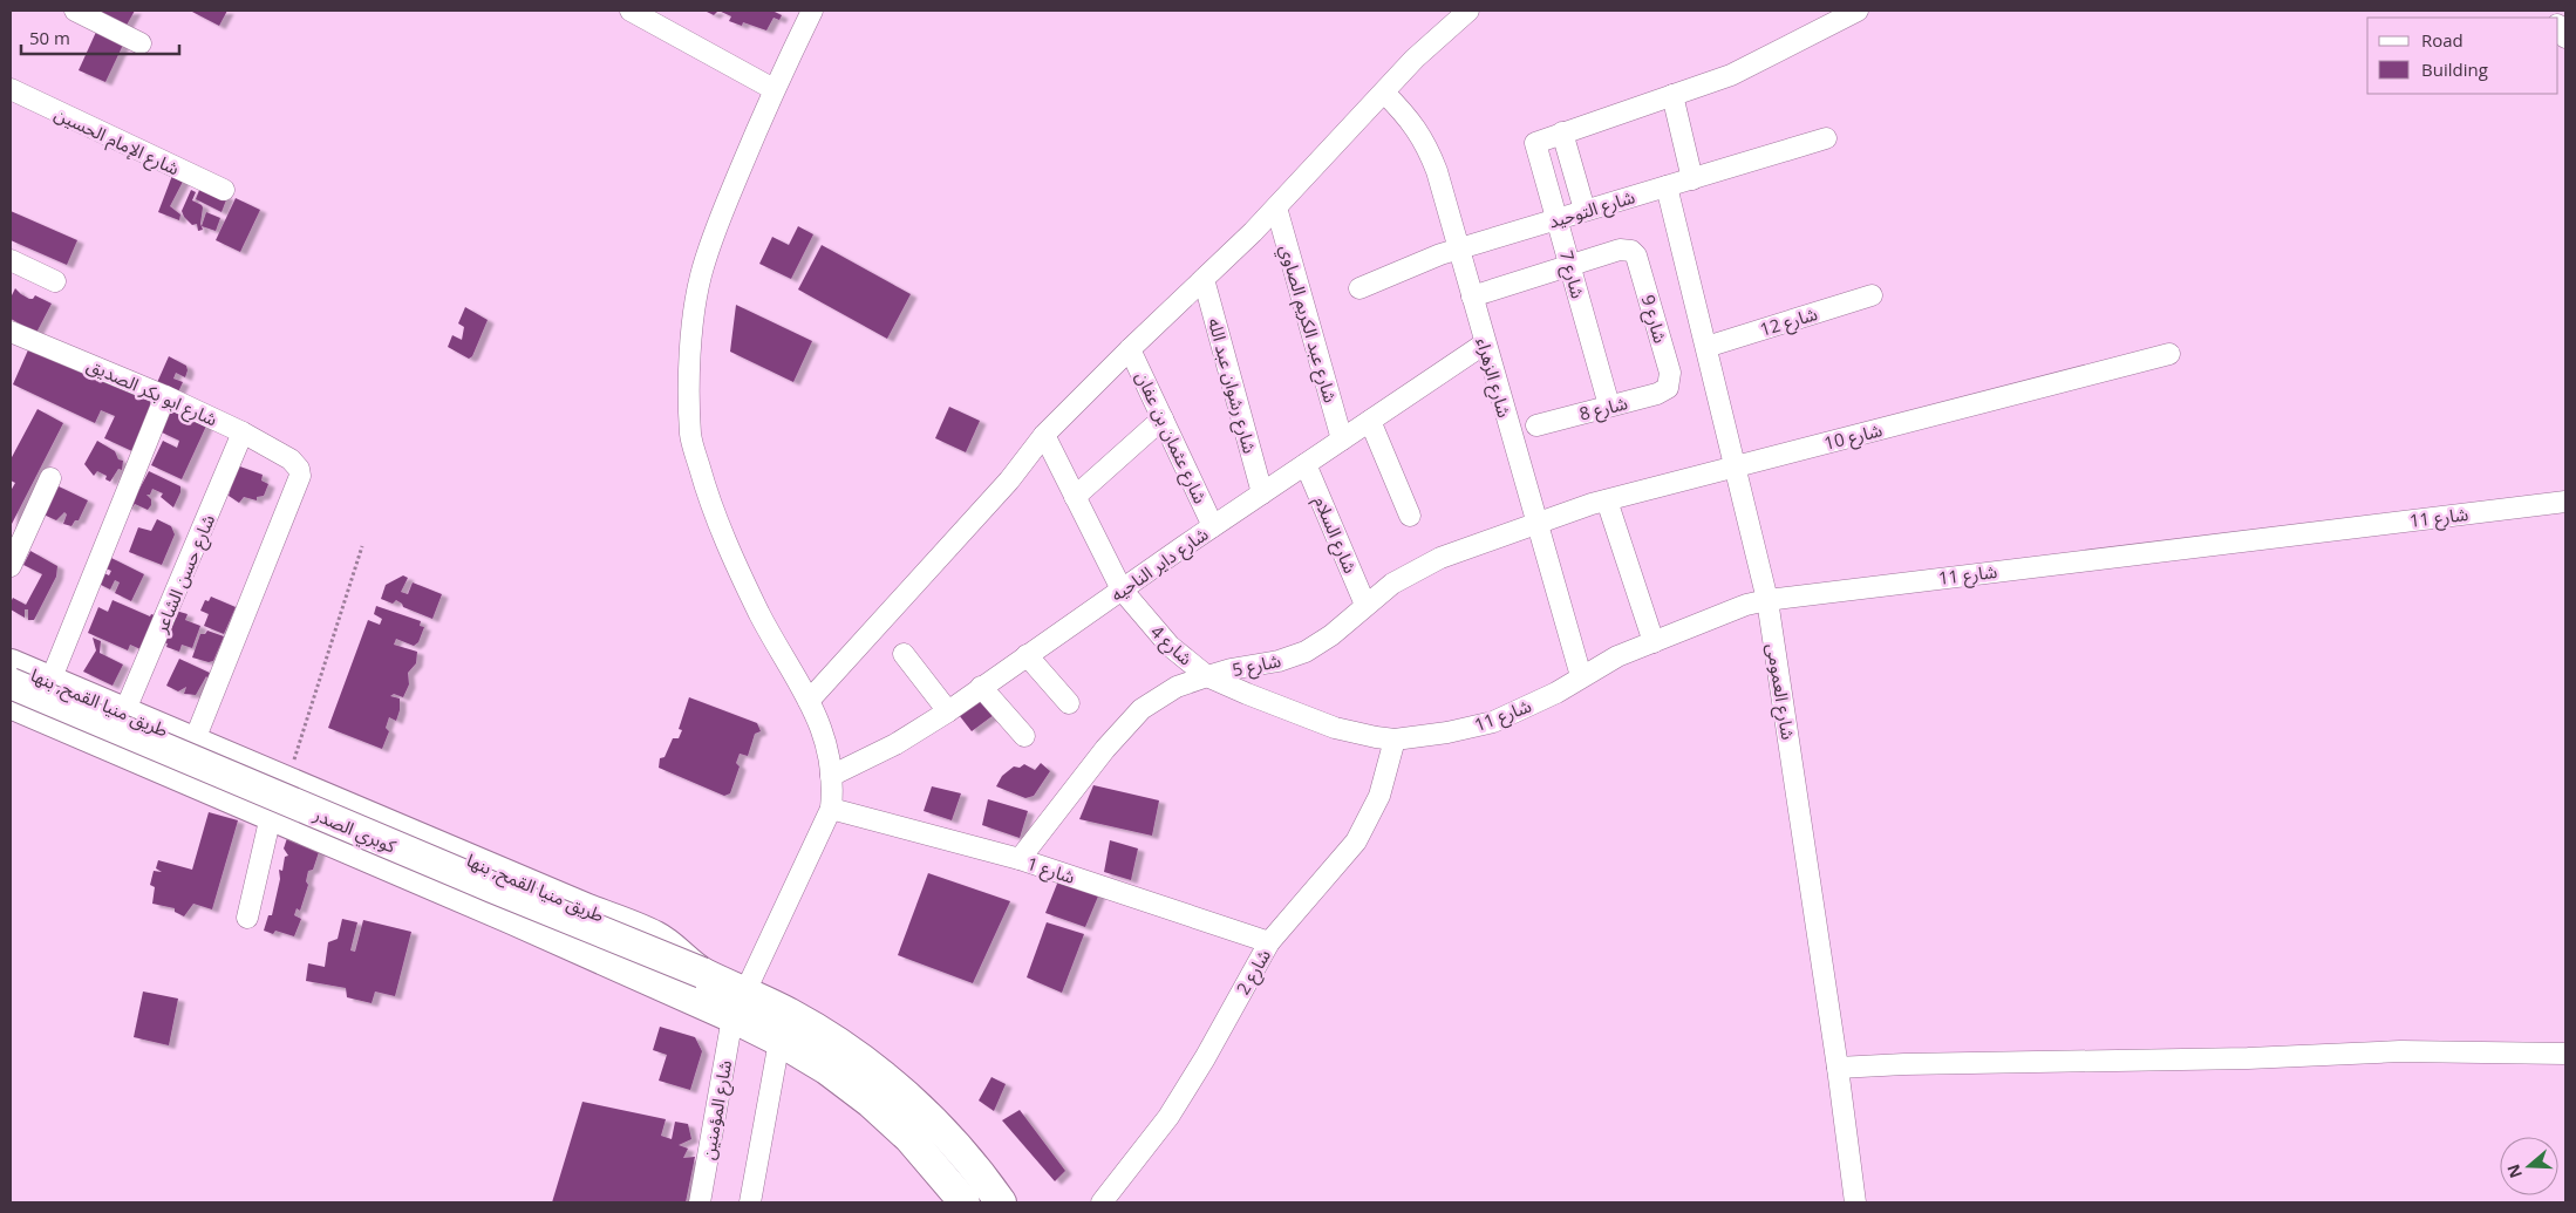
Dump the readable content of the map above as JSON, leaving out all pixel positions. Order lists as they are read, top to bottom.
{
  "streets": {
    "highway": ["طريق منيا القمح, بنها", "كوبري الصدر"],
    "street": [
      "شارع الإمام الحسين",
      "شارع التوحيد",
      "شارع 7",
      "شارع 9",
      "شارع 12",
      "شارع عبد الكريم الصاوي",
      "شارع الزهراء",
      "شارع رشوان عبد الله",
      "شارع ابو بكر الصديق",
      "شارع 8",
      "شارع 10",
      "شارع عثمان بن عفان",
      "شارع 11",
      "شارع السلام",
      "شارع داير الناحيه",
      "شارع حسن الشاعر",
      "شارع 4",
      "شارع 5",
      "شارع العمومى",
      "شارع 1",
      "شارع 2",
      "شارع المؤمنين"
    ]
  },
  "crossings": [
    ["شارع التوحيد", "شارع 7"],
    ["شارع التوحيد", "شارع الزهراء"],
    ["شارع التوحيد", "شارع العمومى"],
    ["شارع 7", "شارع 9"],
    ["شارع 7", "شارع 8"],
    ["شارع 9", "شارع 8"],
    ["شارع 12", "شارع العمومى"],
    ["شارع عبد الكريم الصاوي", "شارع داير الناحيه"],
    ["شارع الزهراء", "شارع 10"],
    ["شارع الزهراء", "شارع 11"],
    ["شارع الزهراء", "شارع داير الناحيه"],
    ["شارع الزهراء", "شارع 5"],
    ["شارع رشوان عبد الله", "شارع داير الناحيه"],
    ["شارع ابو بكر الصديق", "شارع حسن الشاعر"],
    ["شارع ابو بكر الصديق", "طريق منيا القمح, بنها"],
    ["شارع 10", "شارع 5"],
    ["شارع 10", "شارع العمومى"],
    ["شارع عثمان بن عفان", "شارع داير الناحيه"],
    ["شارع 11", "شارع 4"],
    ["شارع 11", "شارع العمومى"],
    ["شارع 11", "شارع 2"],
    ["شارع السلام", "شارع داير الناحيه"],
    ["شارع السلام", "شارع 5"],
    ["شارع داير الناحيه", "شارع 4"],
    ["شارع حسن الشاعر", "طريق منيا القمح, بنها"],
    ["شارع 4", "شارع 5"],
    ["شارع 4", "شارع 2"],
    ["شارع 5", "شارع 1"],
    ["طريق منيا القمح, بنها", "كوبري الصدر"],
    ["طريق منيا القمح, بنها", "شارع المؤمنين"],
    ["شارع 1", "شارع 2"],
    ["شارع 1", "شارع المؤمنين"]
  ],
  "legend": ["Road", "Building"],
  "scale_bar": "50 m",
  "north": "left"
}
